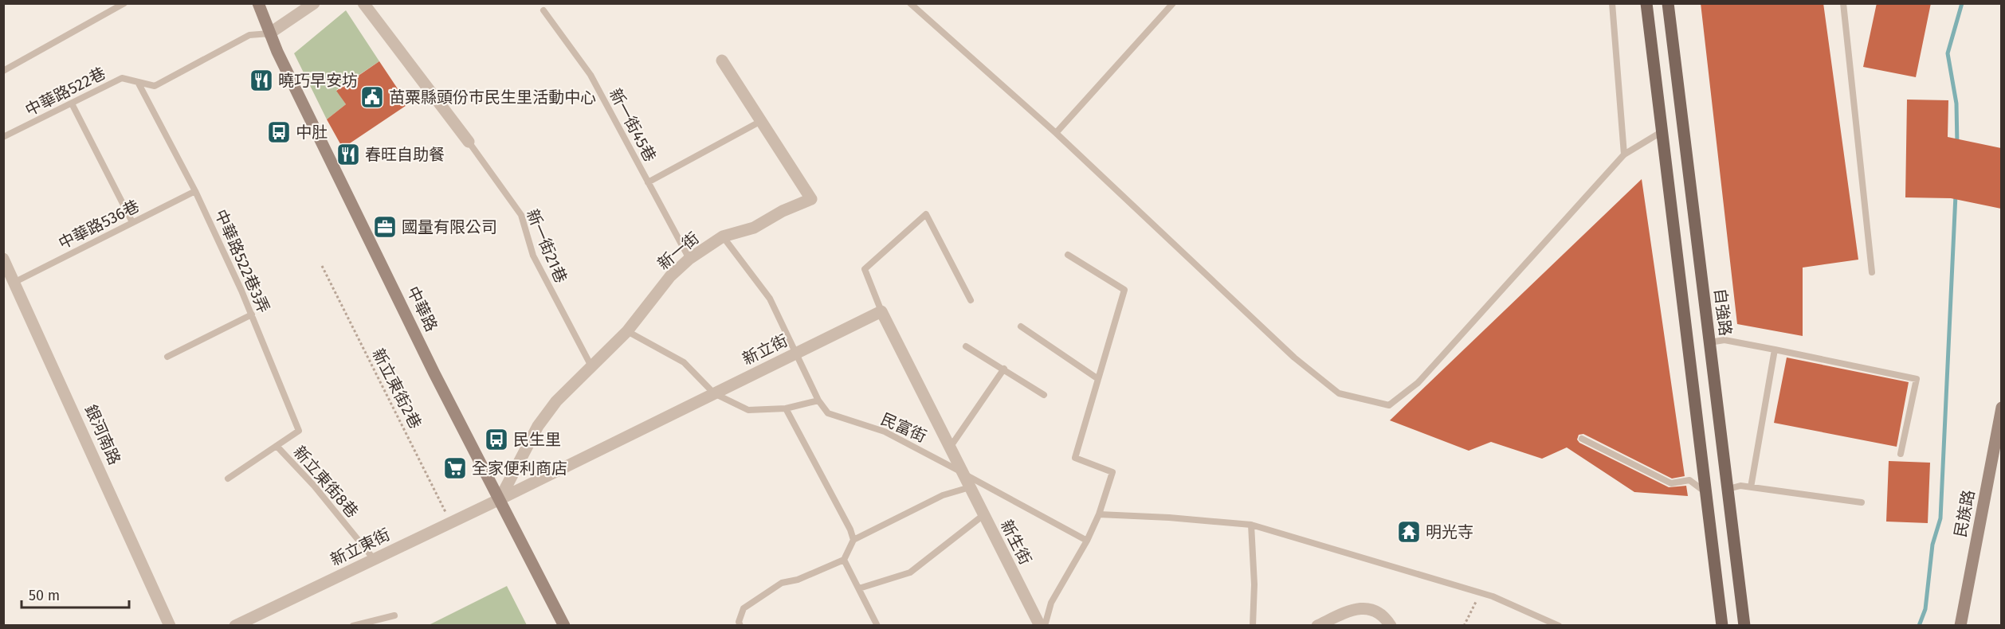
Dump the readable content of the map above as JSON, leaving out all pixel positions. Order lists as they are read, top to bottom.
{
  "streets": {
    "main road": ["自強路"],
    "street": [
      "新一街",
      "中華路",
      "新立街",
      "銀河南路",
      "民族路",
      "新生街",
      "新立東街"
    ],
    "lane": [
      "中華路522巷",
      "新一街45巷",
      "中華路536巷",
      "新一街21巷",
      "中華路522巷3弄",
      "民富街",
      "新立東街8巷"
    ],
    "path": ["新立東街2巷"]
  },
  "crossings": [
    ["中華路522巷", "中華路522巷3弄"],
    ["中華路522巷", "中華路"],
    ["新一街45巷", "新一街"],
    ["中華路536巷", "中華路522巷3弄"],
    ["中華路536巷", "銀河南路"],
    ["新一街21巷", "新一街"],
    ["新一街", "中華路"],
    ["新一街", "新立街"],
    ["新一街", "新立東街"],
    ["中華路522巷3弄", "新立東街8巷"],
    ["中華路", "新立街"],
    ["中華路", "新立東街"],
    ["新立街", "新立東街"],
    ["新立東街2巷", "新立東街"],
    ["民富街", "新生街"],
    ["新立東街8巷", "新立東街"]
  ],
  "places": {
    "restaurant": ["曉巧早安坊", "春旺自助餐"],
    "public building": ["苗粟縣頭份巿民生里活動中心"],
    "bus stop": ["中肚", "民生里"],
    "office": ["國量有限公司"],
    "supermarket": ["全家便利商店"],
    "temple": ["明光寺"]
  },
  "scale_bar": "50 m"
}
